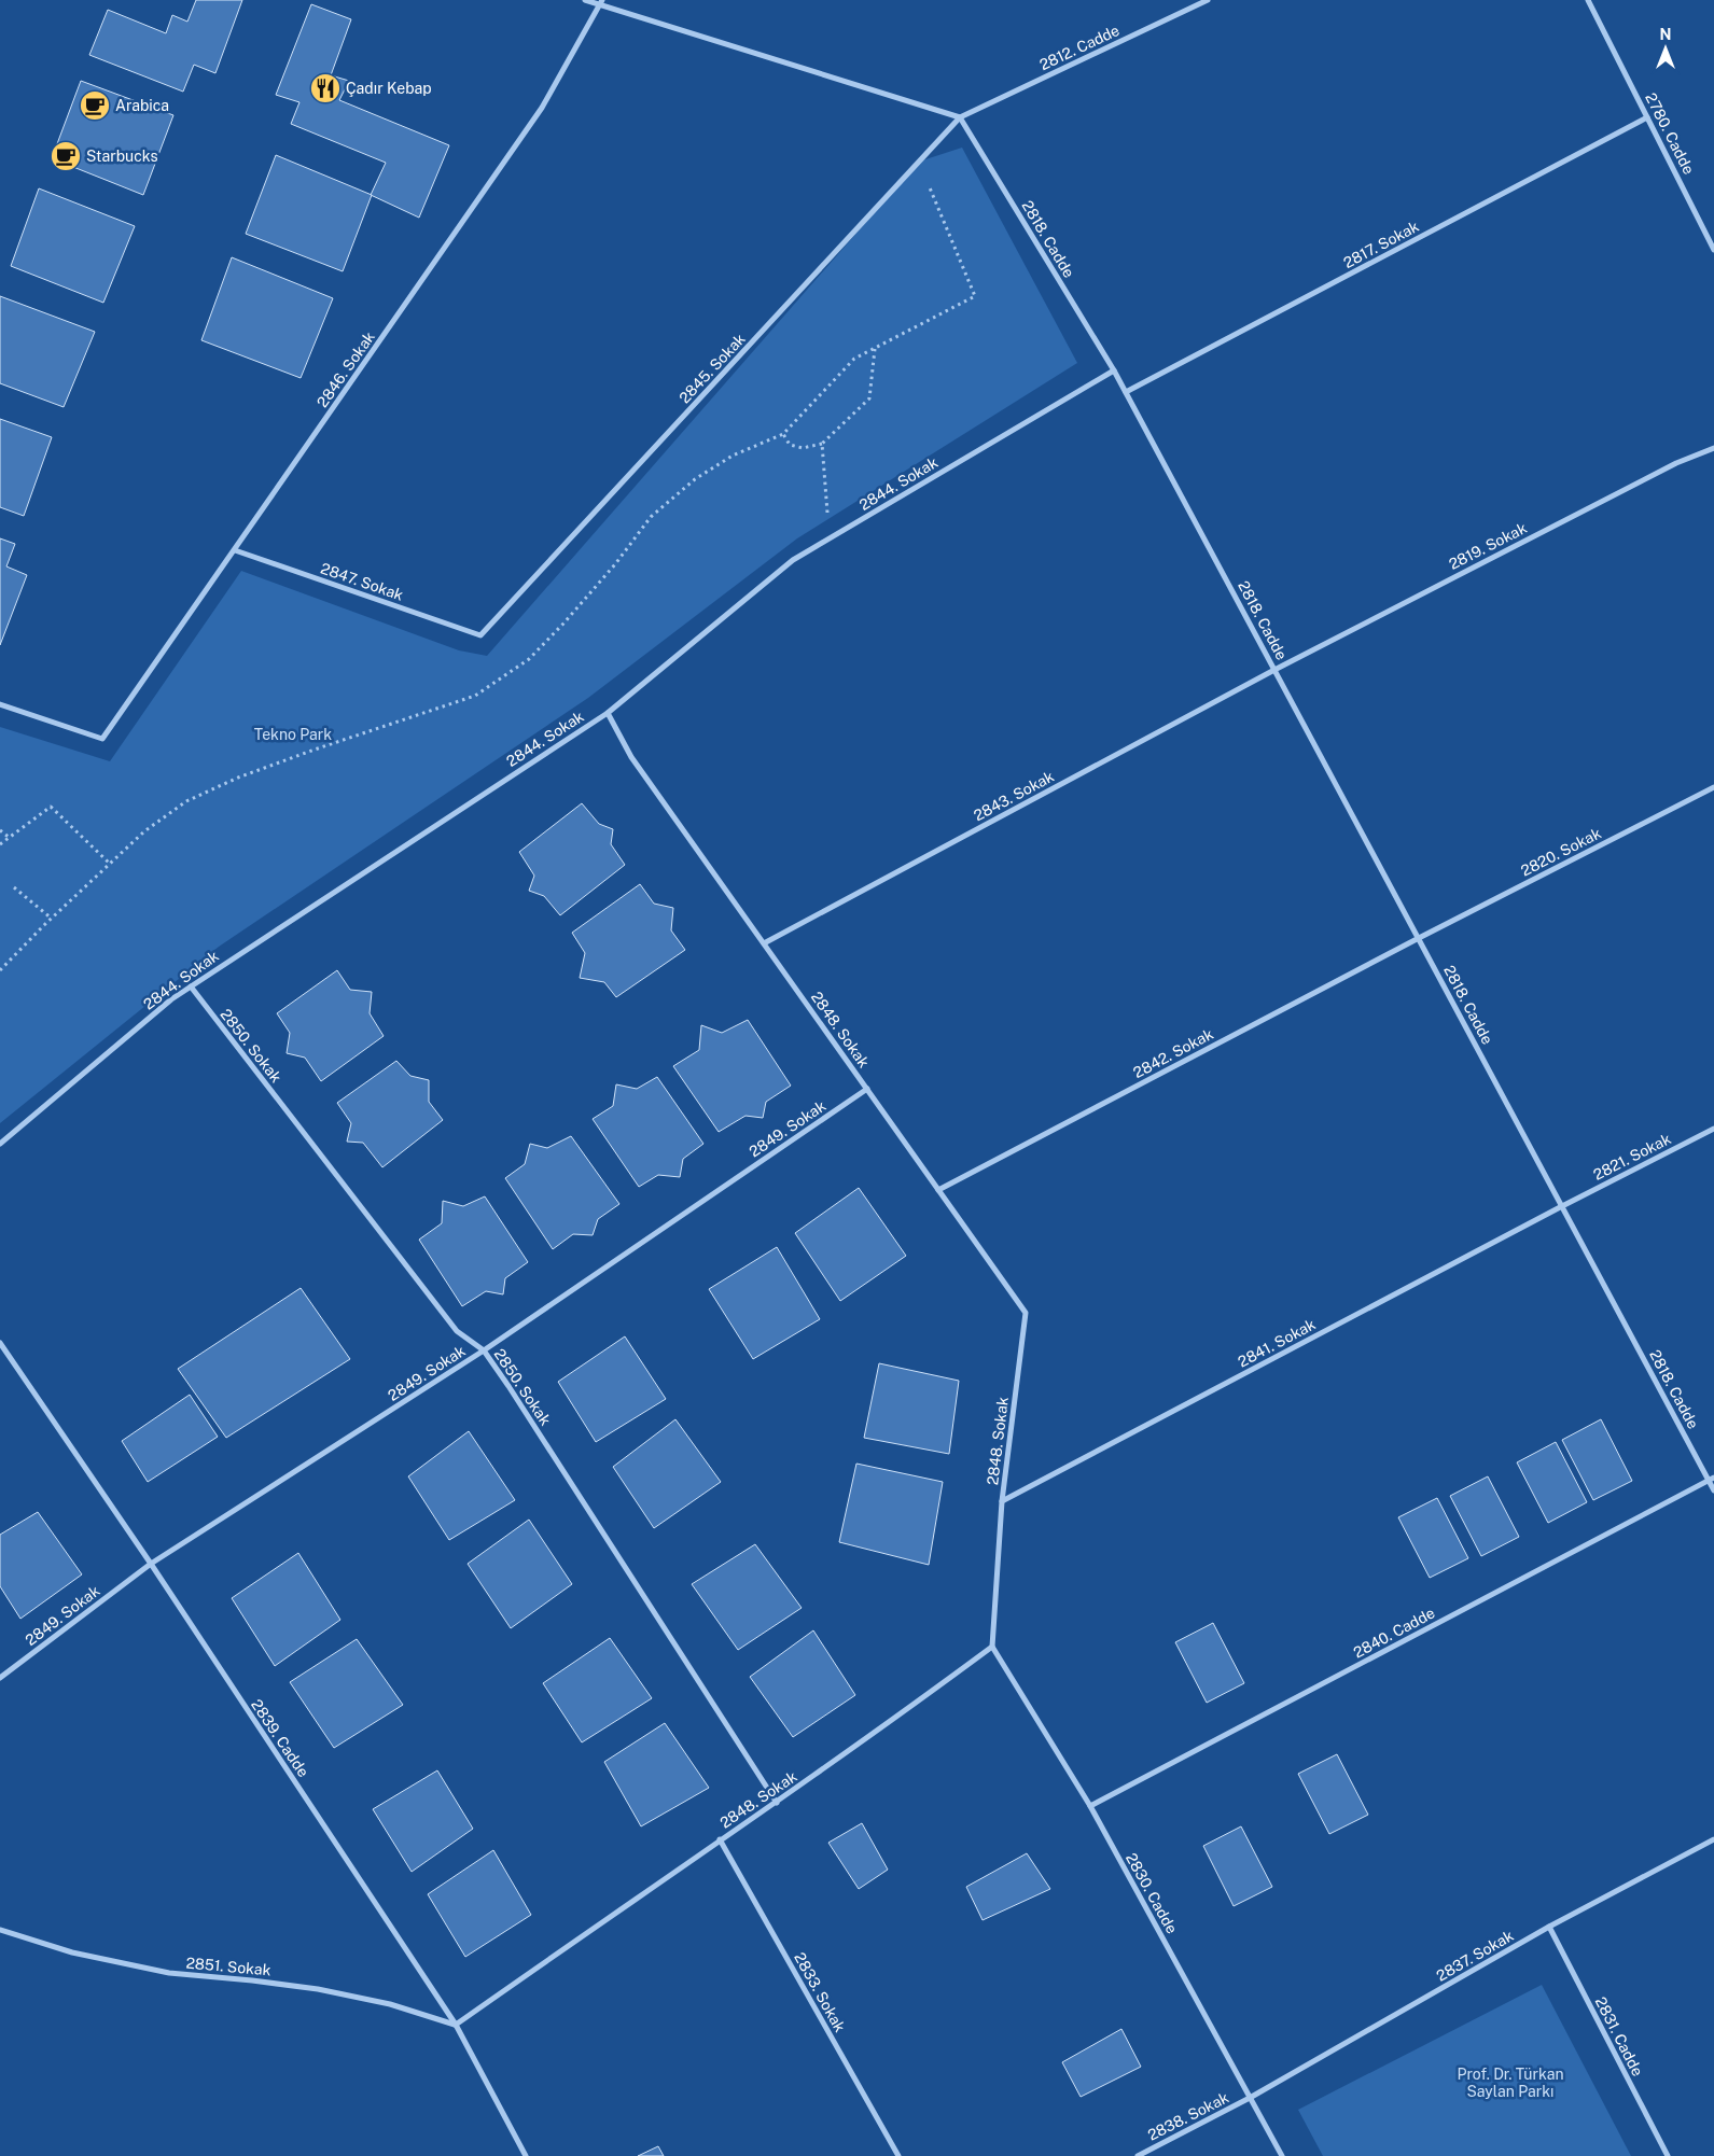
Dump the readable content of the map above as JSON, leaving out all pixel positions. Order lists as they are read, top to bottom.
{
  "streets": {
    "street": [
      "2812. Cadde",
      "2780. Cadde",
      "2818. Cadde",
      "2817. Sokak",
      "2845. Sokak",
      "2846. Sokak",
      "2844. Sokak",
      "2819. Sokak",
      "2847. Sokak",
      "2843. Sokak",
      "2820. Sokak",
      "2848. Sokak",
      "2850. Sokak",
      "2842. Sokak",
      "2849. Sokak",
      "2821. Sokak",
      "2841. Sokak",
      "2840. Cadde",
      "2839. Cadde",
      "2830. Cadde",
      "2837. Sokak",
      "2851. Sokak",
      "2833. Sokak",
      "2831. Cadde",
      "2838. Sokak"
    ]
  },
  "crossings": [
    ["2812. Cadde", "2818. Cadde"],
    ["2812. Cadde", "2845. Sokak"],
    ["2780. Cadde", "2817. Sokak"],
    ["2818. Cadde", "2817. Sokak"],
    ["2818. Cadde", "2845. Sokak"],
    ["2818. Cadde", "2844. Sokak"],
    ["2818. Cadde", "2819. Sokak"],
    ["2818. Cadde", "2843. Sokak"],
    ["2818. Cadde", "2820. Sokak"],
    ["2818. Cadde", "2842. Sokak"],
    ["2818. Cadde", "2821. Sokak"],
    ["2818. Cadde", "2841. Sokak"],
    ["2818. Cadde", "2840. Cadde"],
    ["2845. Sokak", "2847. Sokak"],
    ["2846. Sokak", "2847. Sokak"],
    ["2844. Sokak", "2848. Sokak"],
    ["2844. Sokak", "2850. Sokak"],
    ["2819. Sokak", "2843. Sokak"],
    ["2843. Sokak", "2848. Sokak"],
    ["2820. Sokak", "2842. Sokak"],
    ["2848. Sokak", "2850. Sokak"],
    ["2848. Sokak", "2842. Sokak"],
    ["2848. Sokak", "2849. Sokak"],
    ["2848. Sokak", "2841. Sokak"],
    ["2848. Sokak", "2839. Cadde"],
    ["2848. Sokak", "2830. Cadde"],
    ["2848. Sokak", "2851. Sokak"],
    ["2848. Sokak", "2833. Sokak"],
    ["2850. Sokak", "2849. Sokak"],
    ["2849. Sokak", "2839. Cadde"],
    ["2821. Sokak", "2841. Sokak"],
    ["2840. Cadde", "2830. Cadde"],
    ["2839. Cadde", "2851. Sokak"],
    ["2830. Cadde", "2837. Sokak"],
    ["2830. Cadde", "2838. Sokak"],
    ["2837. Sokak", "2831. Cadde"],
    ["2837. Sokak", "2838. Sokak"]
  ],
  "parks": ["Tekno Park", "Prof. Dr. Türkan Saylan Parkı"],
  "places": {
    "restaurant": ["Çadır Kebap"],
    "cafe": ["Arabica", "Starbucks"]
  },
  "north": "top"
}
